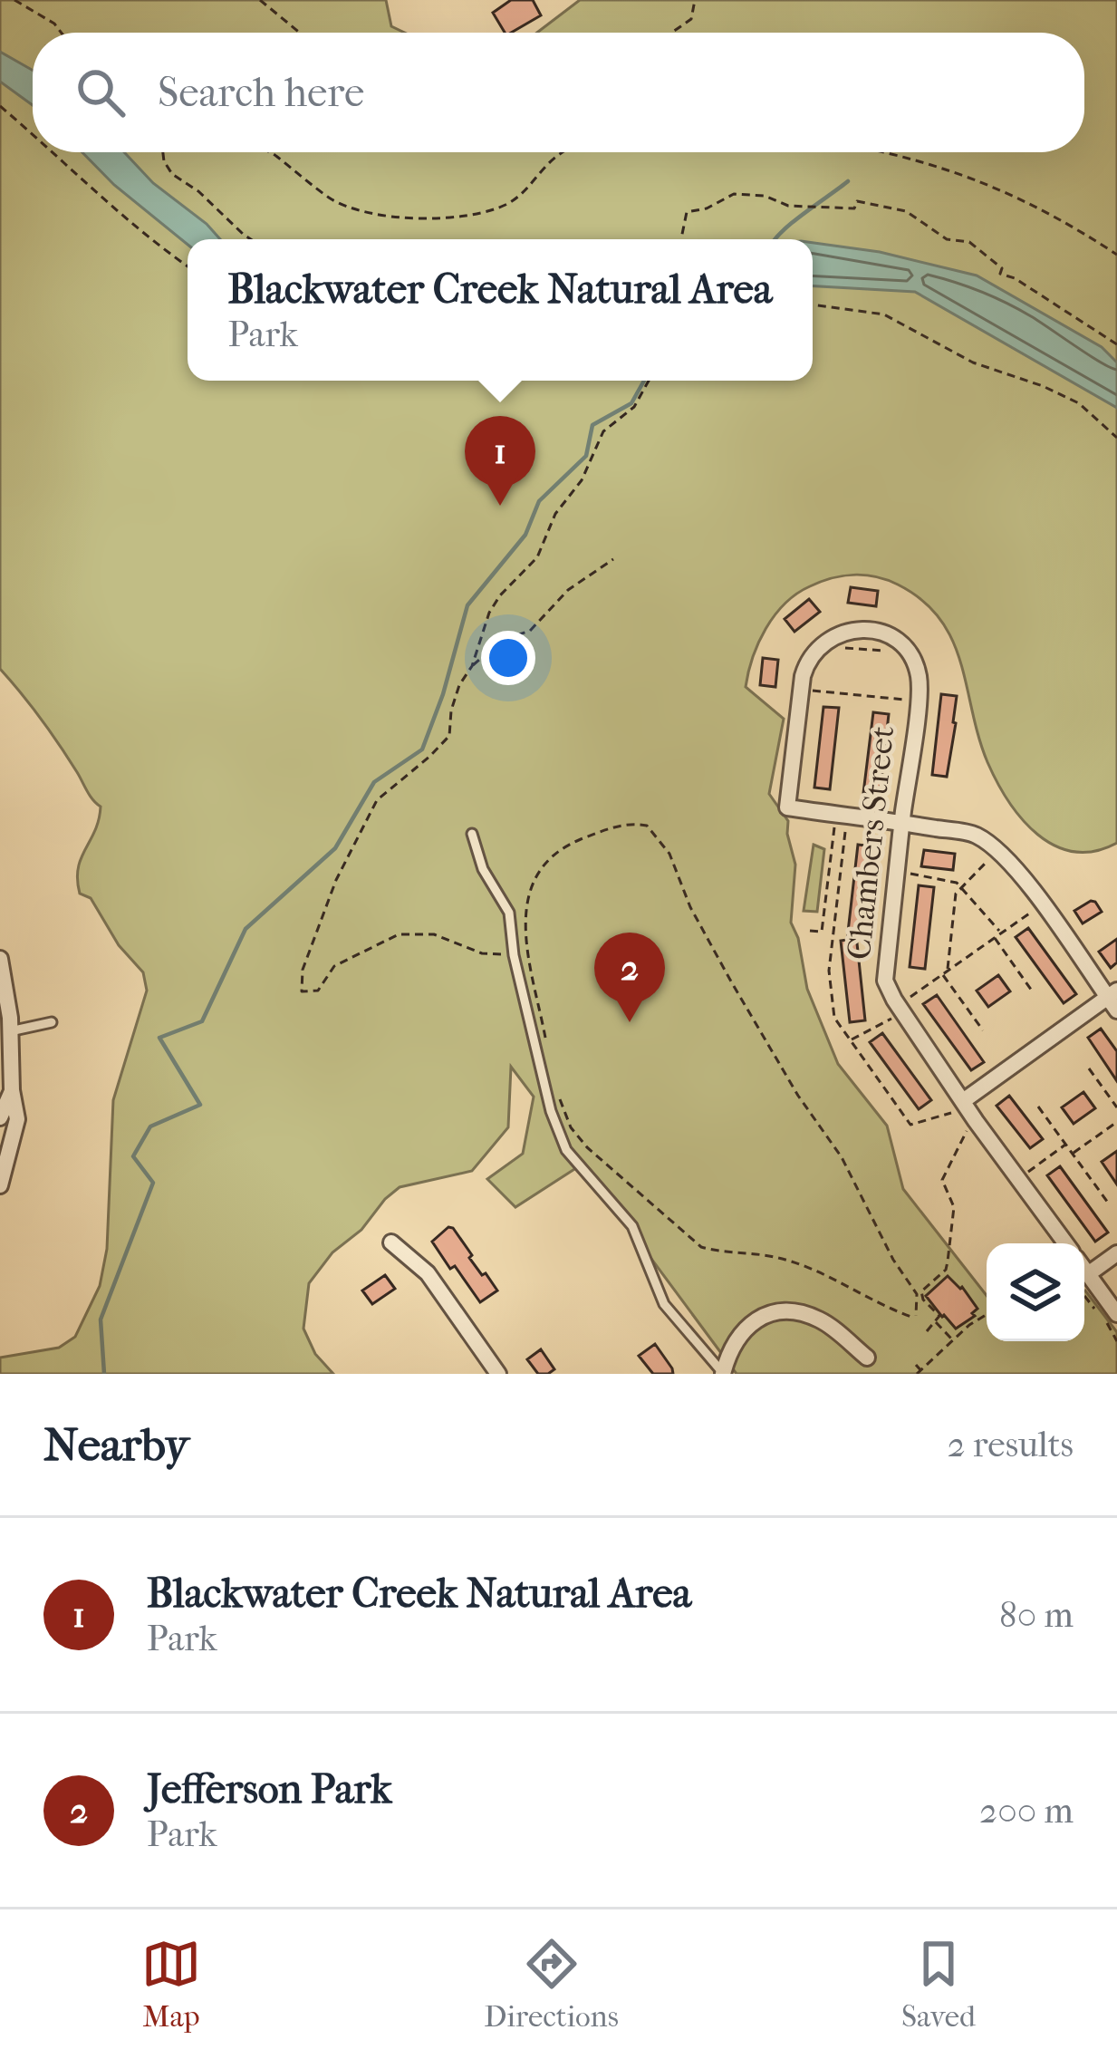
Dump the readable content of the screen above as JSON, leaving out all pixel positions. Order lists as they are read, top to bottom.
{
  "streets": {
    "street": ["Chambers Street"]
  },
  "page": {
    "search": "Search here",
    "popup": ["Blackwater Creek Natural Area", "Park"],
    "pins": ["1", "2"],
    "heading": ["Nearby", "2 results"],
    "list": [
      {
        "mark": "1",
        "name": "Blackwater Creek Natural Area",
        "note": "Park",
        "value": "80 m"
      },
      {
        "mark": "2",
        "name": "Jefferson Park",
        "note": "Park",
        "value": "200 m"
      }
    ],
    "nav": ["Map", "Directions", "Saved"]
  }
}
